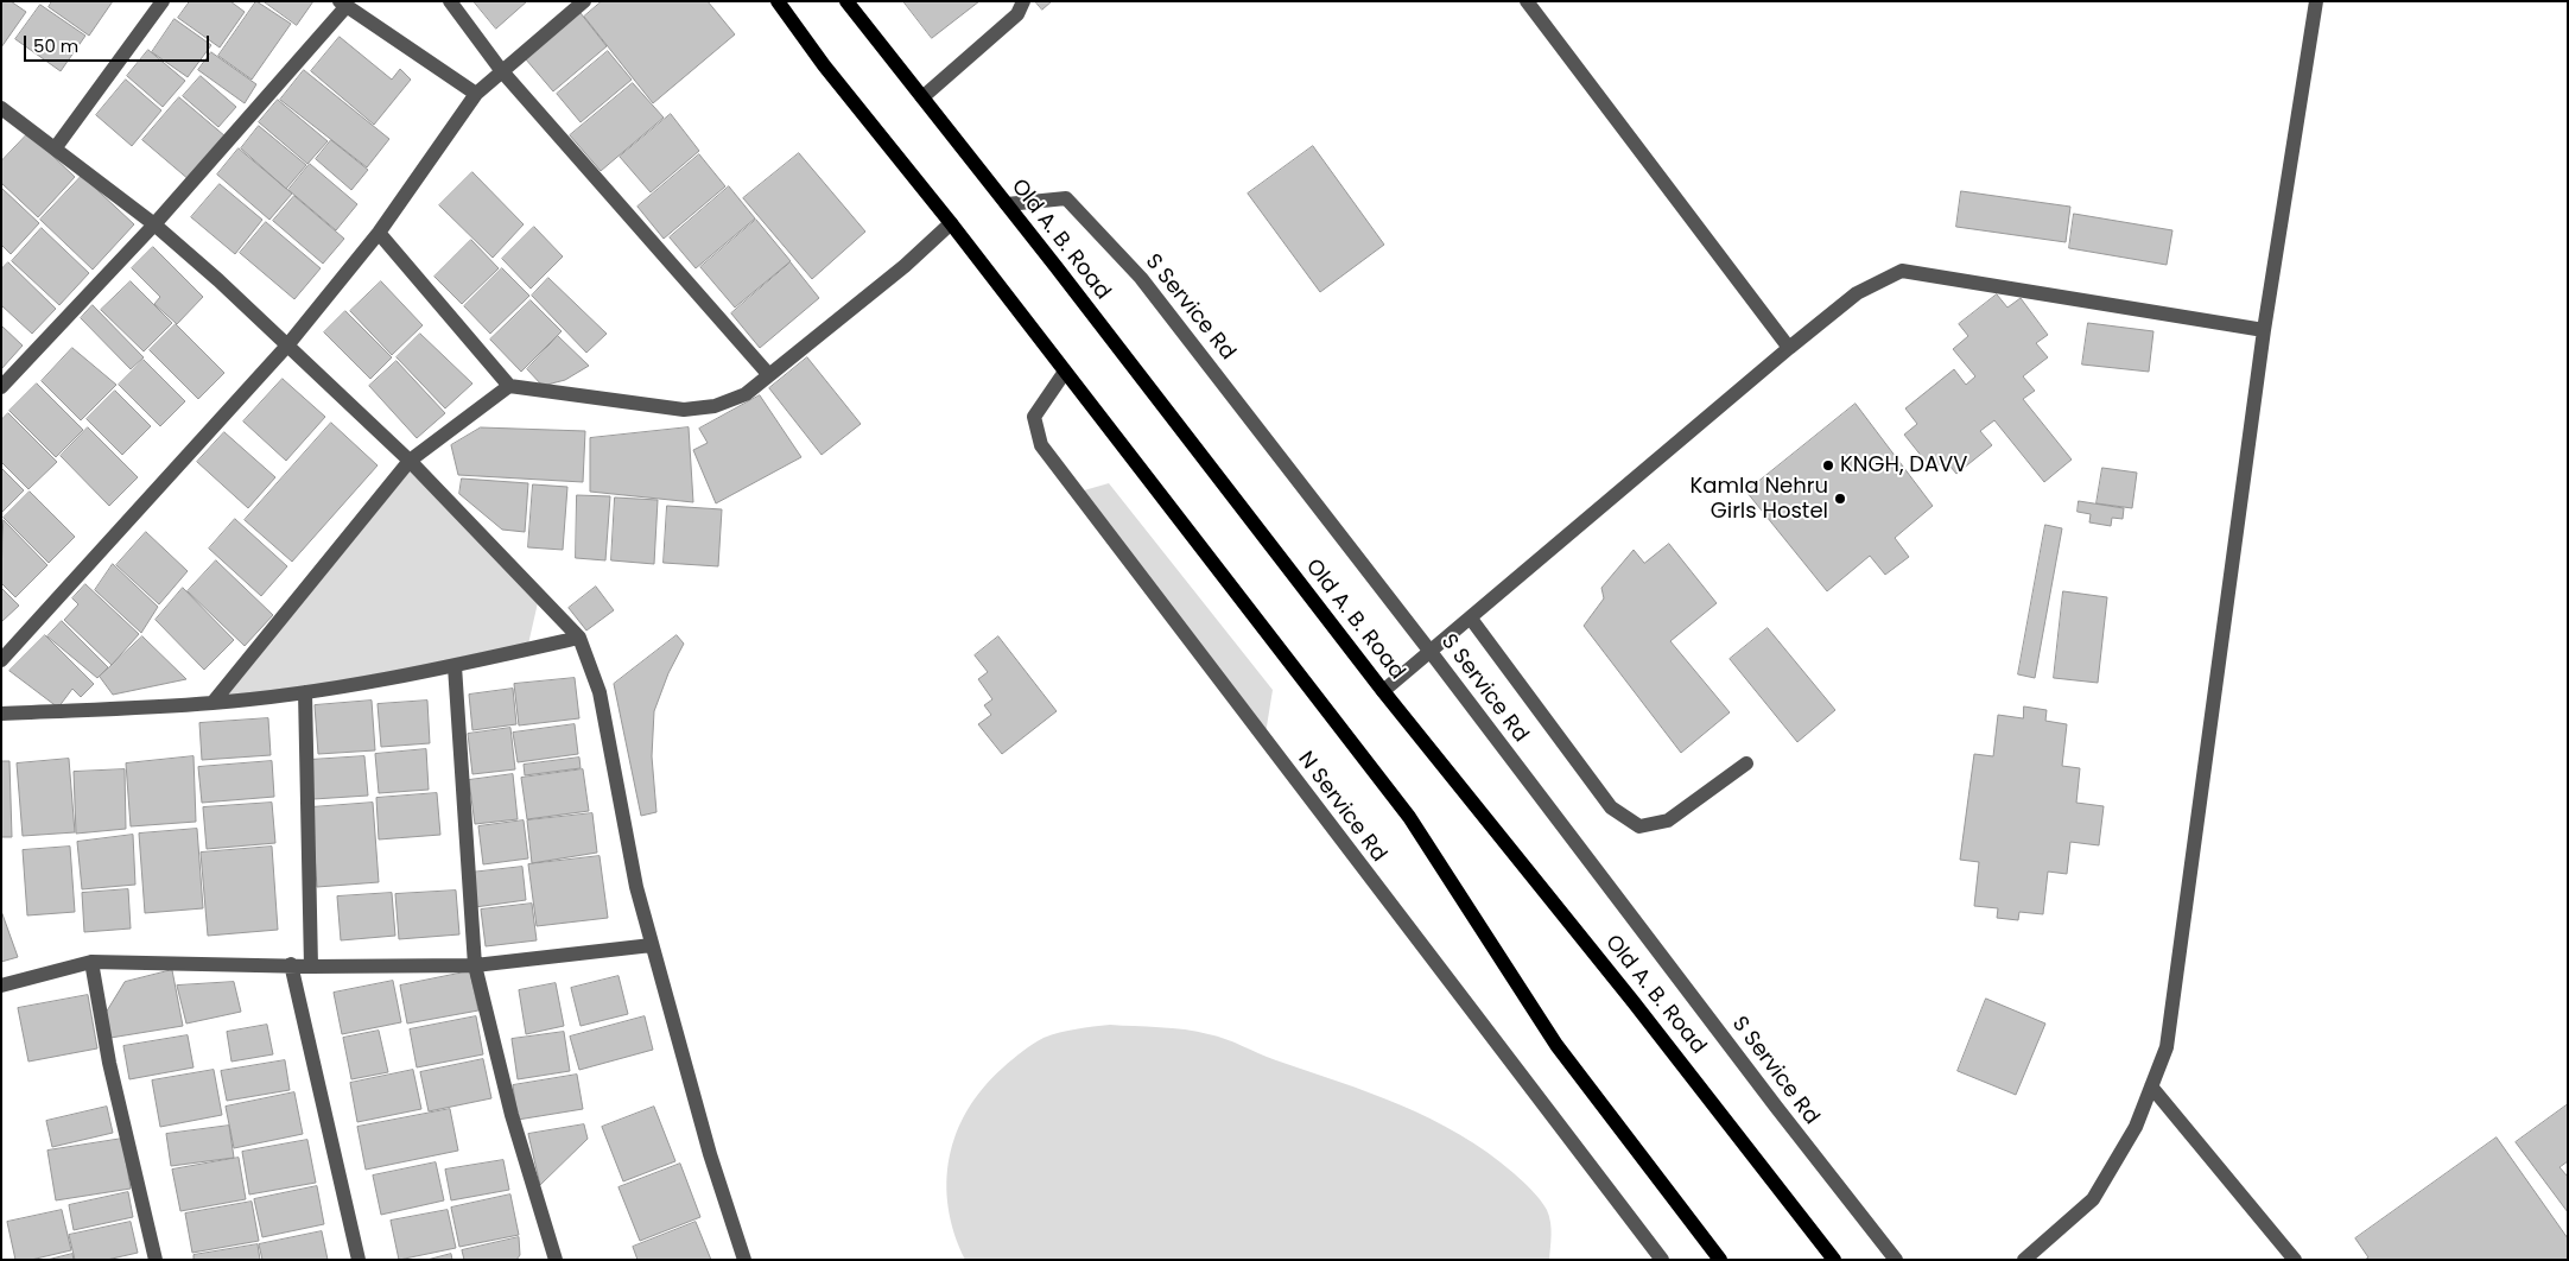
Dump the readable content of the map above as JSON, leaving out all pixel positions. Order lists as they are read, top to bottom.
{
  "streets": {
    "main road": ["Old A. B. Road"],
    "street": ["S Service Rd", "N Service Rd"]
  },
  "crossings": [
    ["Old A. B. Road", "S Service Rd"]
  ],
  "places": ["KNGH, DAVV", "Kamla Nehru Girls Hostel"],
  "scale_bar": "50 m"
}
